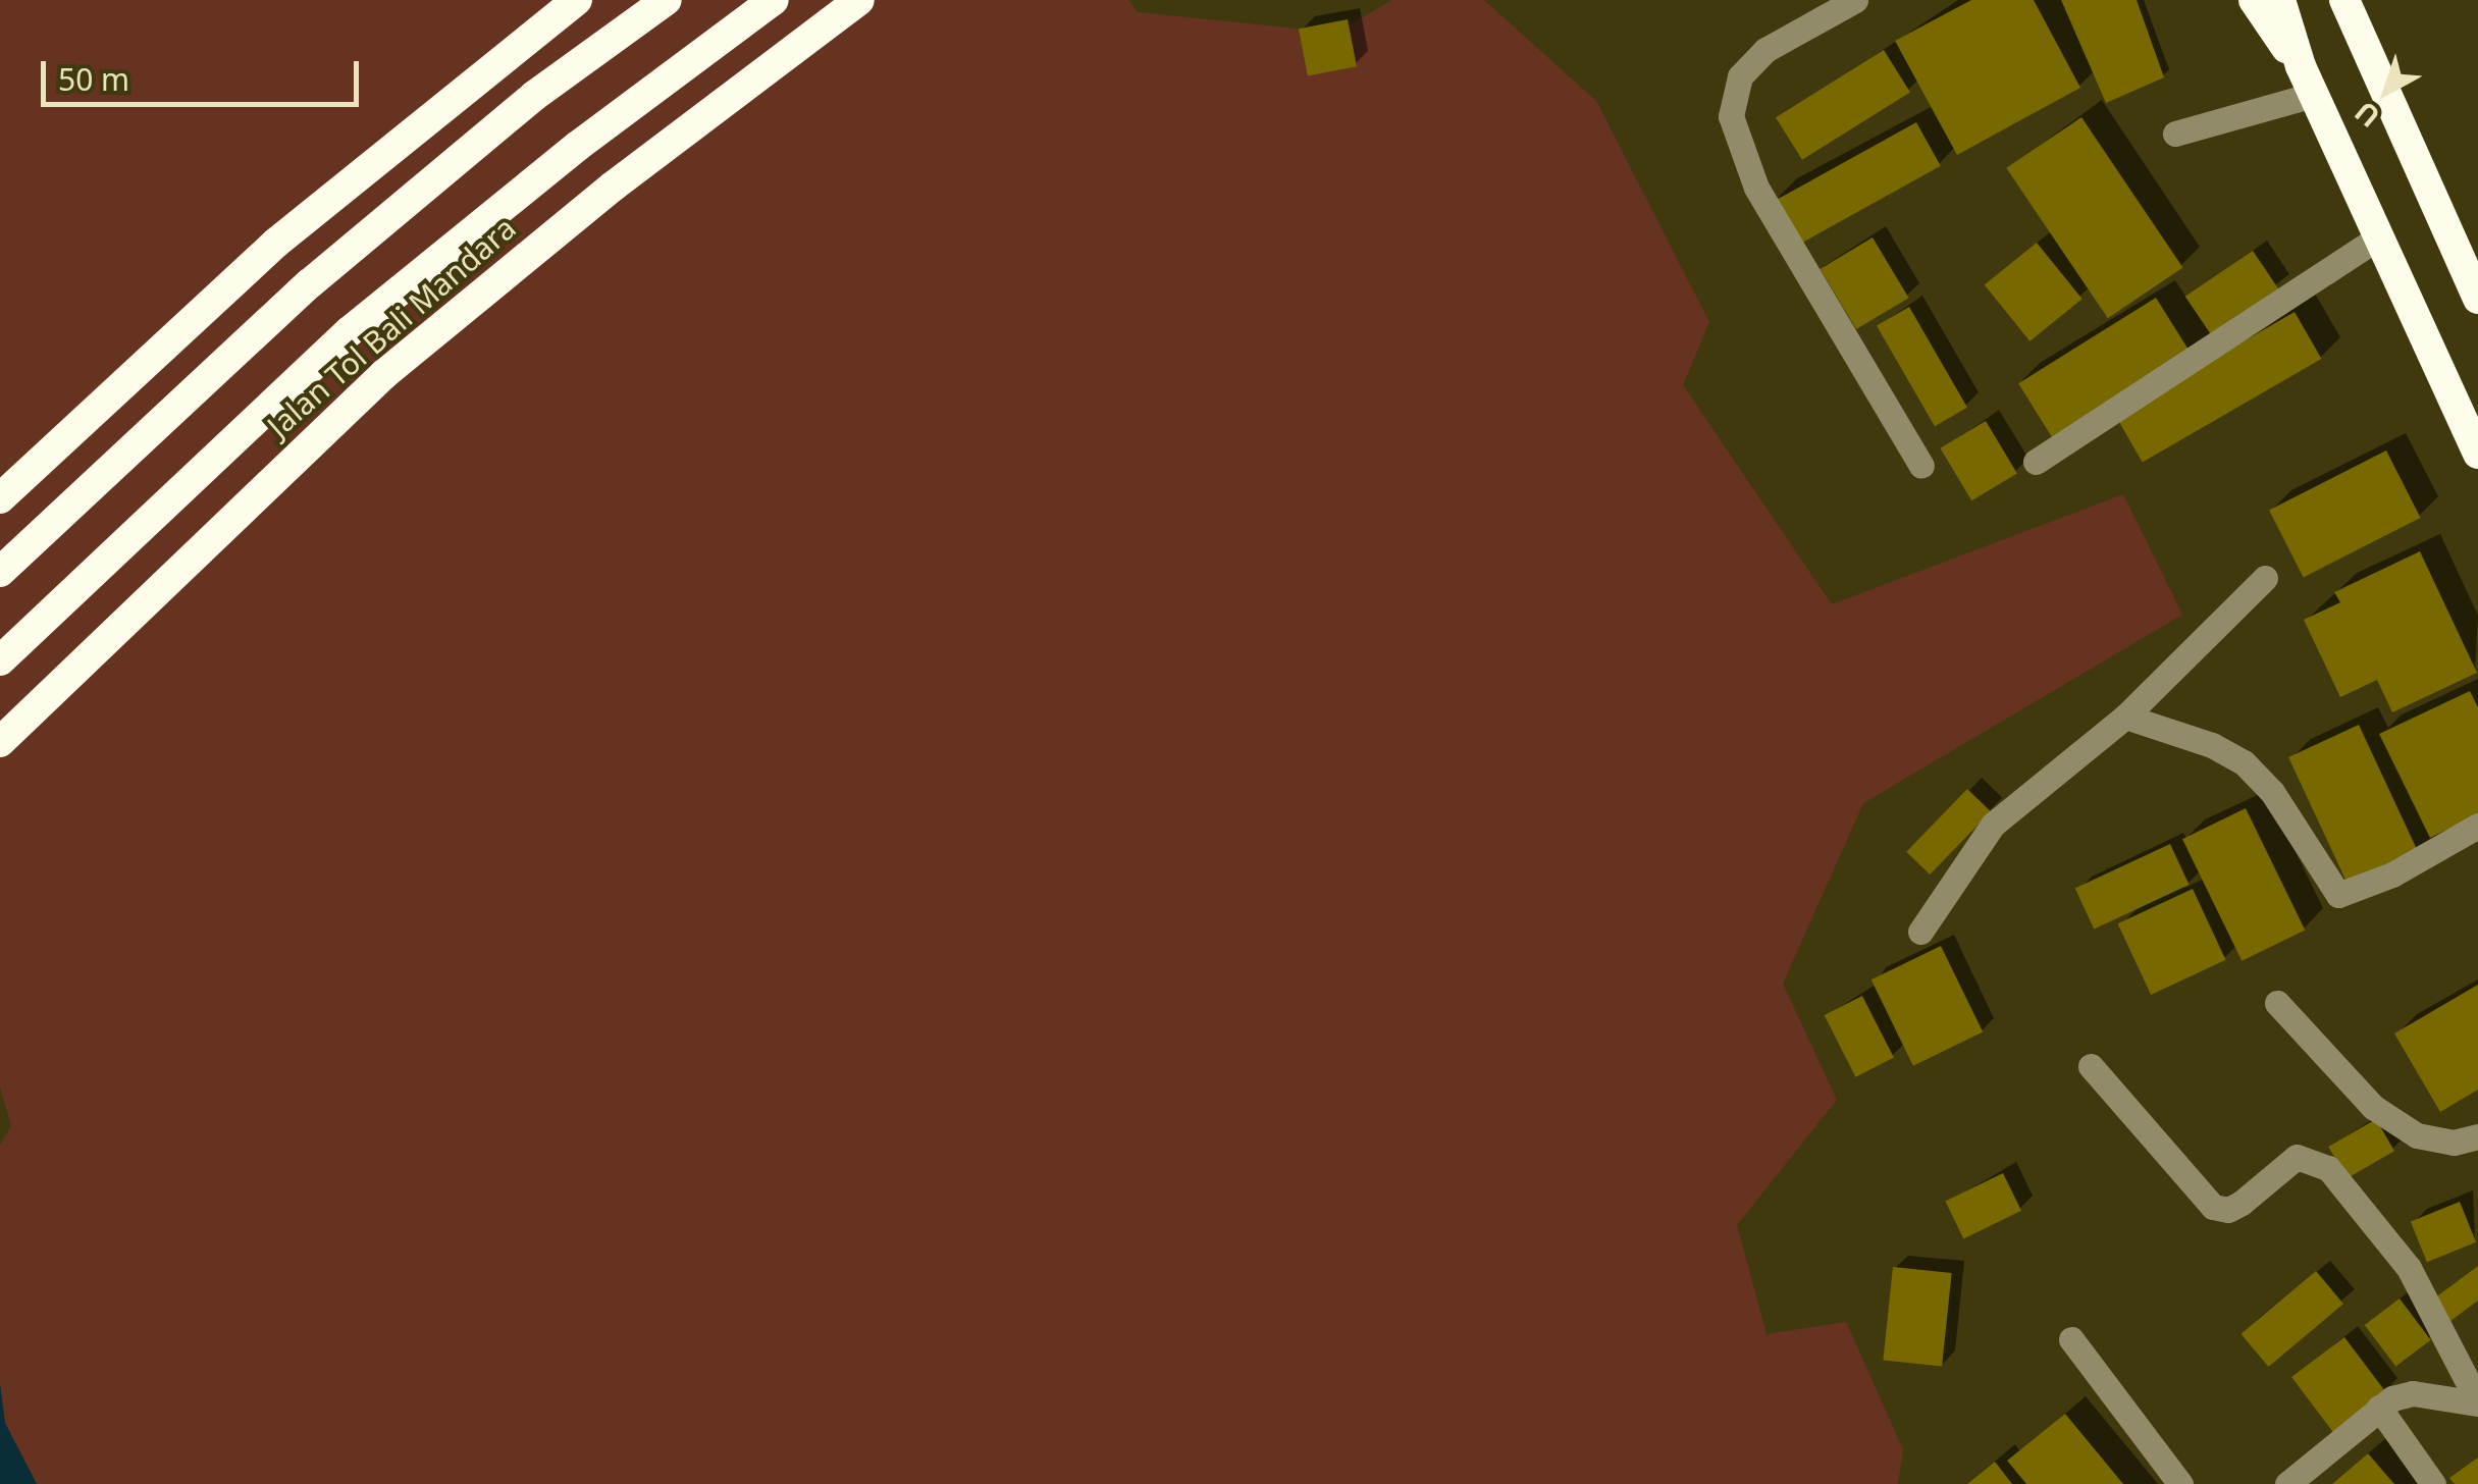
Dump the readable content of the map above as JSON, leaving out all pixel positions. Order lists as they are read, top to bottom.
{
  "streets": {
    "highway": ["Jalan Tol Bali Mandara"]
  },
  "scale_bar": "50 m",
  "north": "bottom left"
}
